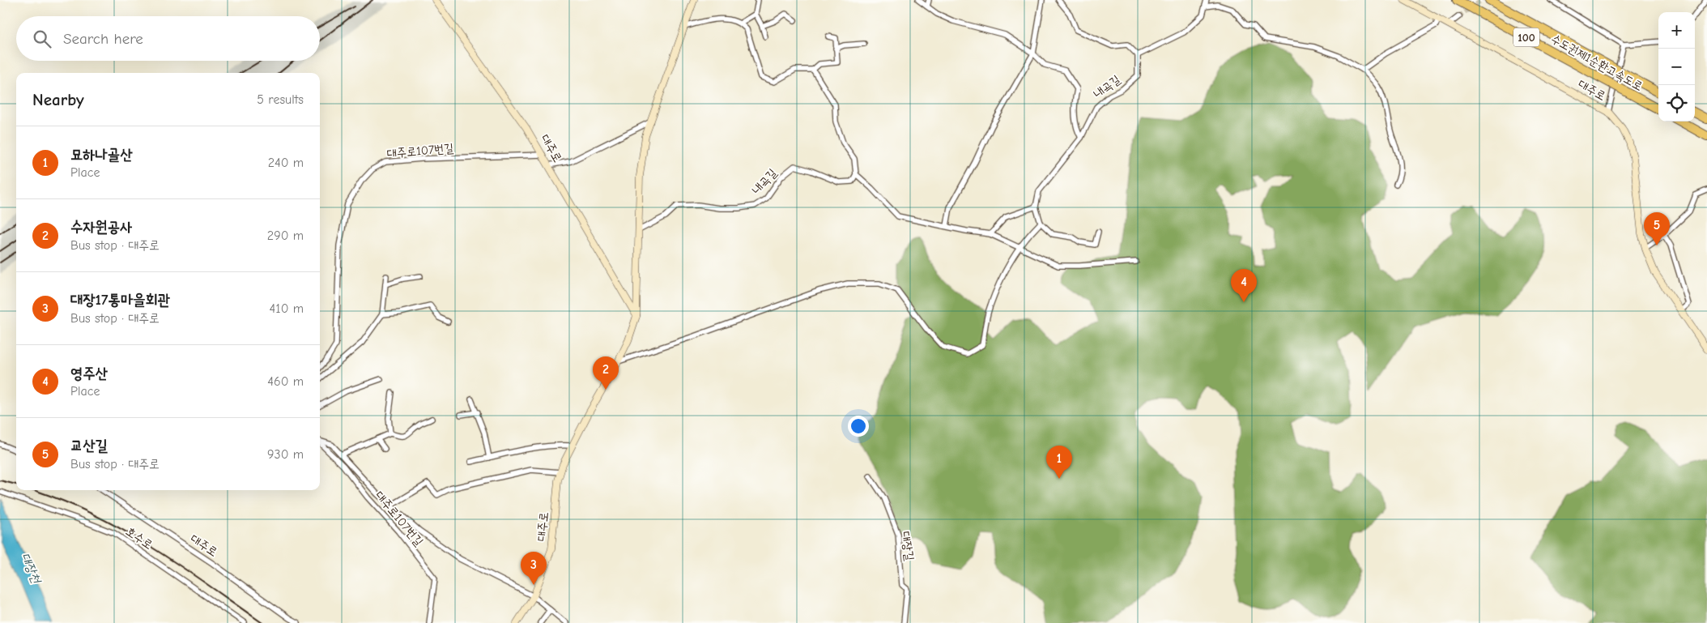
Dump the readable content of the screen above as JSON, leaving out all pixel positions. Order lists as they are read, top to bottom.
{
  "streets": {
    "highway": ["100", "수도권제1순환고속도로"],
    "street": [
      "내곡길",
      "대주로",
      "대주로107번길",
      "호수로",
      "대장길"
    ]
  },
  "crossings": [
    ["내곡길", "대주로"],
    ["대주로", "대주로107번길"]
  ],
  "water": ["대장천"],
  "page": {
    "map_buttons": ["+", "−"],
    "search": "Search here",
    "heading": ["Nearby", "5 results"],
    "list": [
      {
        "mark": "1",
        "name": "묘하나골산",
        "note": "Place",
        "value": "240 m"
      },
      {
        "mark": "2",
        "name": "수자원공사",
        "note": "Bus stop · 대주로",
        "value": "290 m"
      },
      {
        "mark": "3",
        "name": "대장17통마을회관",
        "note": "Bus stop · 대주로",
        "value": "410 m"
      },
      {
        "mark": "4",
        "name": "영주산",
        "note": "Place",
        "value": "460 m"
      },
      {
        "mark": "5",
        "name": "교산길",
        "note": "Bus stop · 대주로",
        "value": "930 m"
      }
    ],
    "pins": [
      "5",
      "4",
      "2",
      "1",
      "3"
    ]
  }
}
